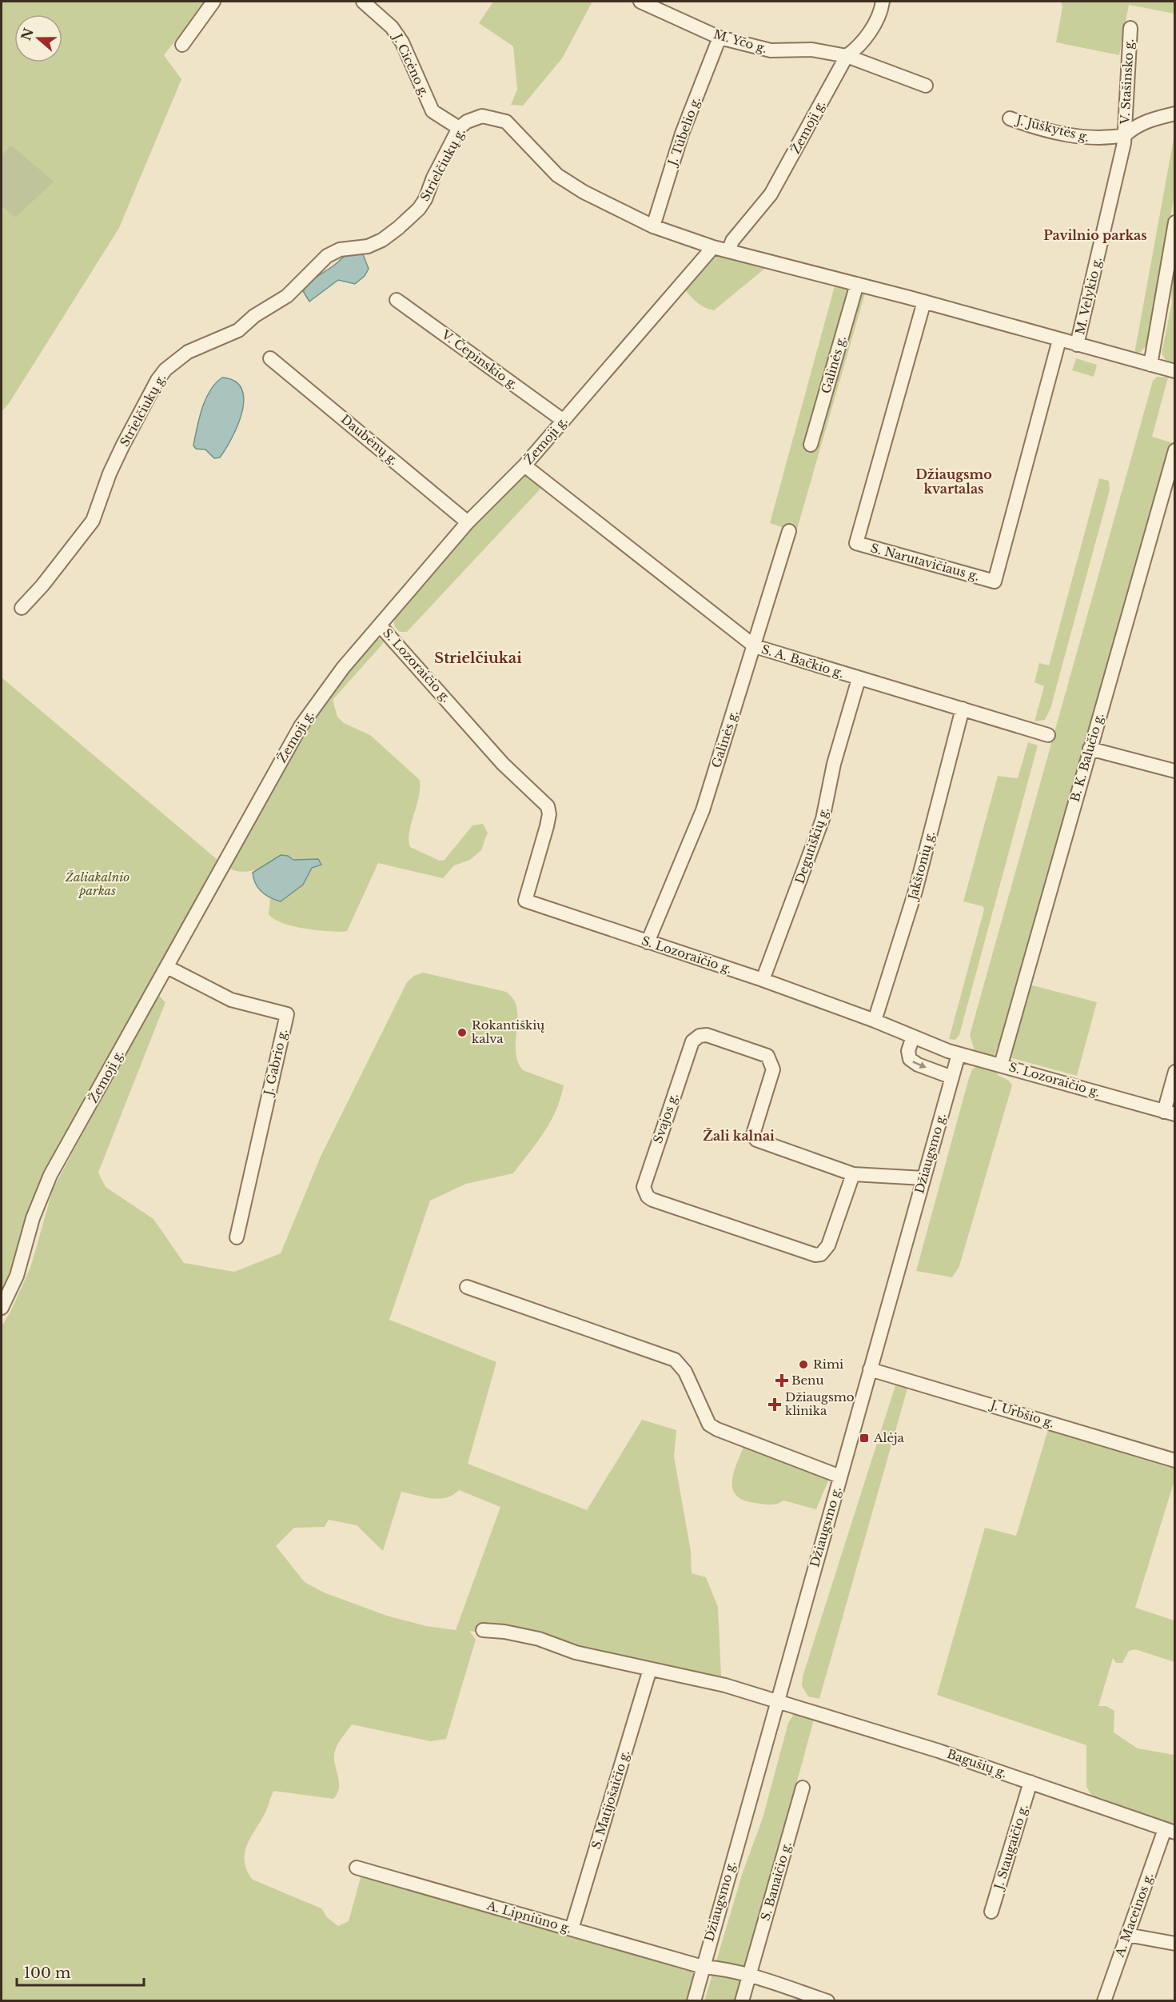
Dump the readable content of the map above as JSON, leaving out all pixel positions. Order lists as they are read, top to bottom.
{
  "streets": {
    "street": [
      "M. Yčo g.",
      "J. Cicėno g.",
      "V. Stašinsko g.",
      "Žemoji g.",
      "J. Juškytės g.",
      "J. Tūbelio g.",
      "Strielčiukų g.",
      "M. Velykio g.",
      "V. Čepinskio g.",
      "Galinės g.",
      "Daubėnų g.",
      "S. Narutavičiaus g.",
      "S. A. Bačkio g.",
      "S. Lozoraičio g.",
      "B. K. Balučio g.",
      "Degutiškių g.",
      "Jakštonių g.",
      "J. Gabrio g.",
      "Svajos g.",
      "Džiaugsmo g.",
      "J. Urbšio g.",
      "Bagušių g.",
      "S. Matijošaičio g.",
      "J. Staugaičio g.",
      "S. Banaičio g.",
      "A. Maceinos g.",
      "A. Lipniūno g."
    ]
  },
  "crossings": [
    ["M. Yčo g.", "Žemoji g."],
    ["M. Yčo g.", "J. Tūbelio g."],
    ["J. Cicėno g.", "Strielčiukų g."],
    ["V. Stašinsko g.", "J. Juškytės g."],
    ["V. Stašinsko g.", "M. Velykio g."],
    ["Žemoji g.", "V. Čepinskio g."],
    ["Žemoji g.", "Daubėnų g."],
    ["Žemoji g.", "S. A. Bačkio g."],
    ["Žemoji g.", "S. Lozoraičio g."],
    ["Žemoji g.", "J. Gabrio g."],
    ["J. Juškytės g.", "M. Velykio g."],
    ["J. Tūbelio g.", "Strielčiukų g."],
    ["Galinės g.", "S. A. Bačkio g."],
    ["Galinės g.", "S. Lozoraičio g."],
    ["S. A. Bačkio g.", "Degutiškių g."],
    ["S. A. Bačkio g.", "Jakštonių g."],
    ["S. Lozoraičio g.", "B. K. Balučio g."],
    ["S. Lozoraičio g.", "Degutiškių g."],
    ["S. Lozoraičio g.", "Jakštonių g."],
    ["S. Lozoraičio g.", "Džiaugsmo g."],
    ["Svajos g.", "Džiaugsmo g."],
    ["Džiaugsmo g.", "J. Urbšio g."],
    ["Džiaugsmo g.", "Bagušių g."],
    ["Džiaugsmo g.", "A. Lipniūno g."],
    ["Bagušių g.", "S. Matijošaičio g."],
    ["Bagušių g.", "J. Staugaičio g."],
    ["Bagušių g.", "A. Maceinos g."],
    ["S. Matijošaičio g.", "A. Lipniūno g."]
  ],
  "districts": [
    "Pavilnio parkas",
    "Džiaugsmo kvartalas",
    "Strielčiukai",
    "Žali kalnai"
  ],
  "parks": ["Žaliakalnio parkas"],
  "places": {
    "other": ["Rokantiškių kalva", "Rimi"],
    "health": ["Benu", "Džiaugsmo klinika"],
    "transit": ["Alėja"]
  },
  "scale_bar": "100 m",
  "north": "left"
}
